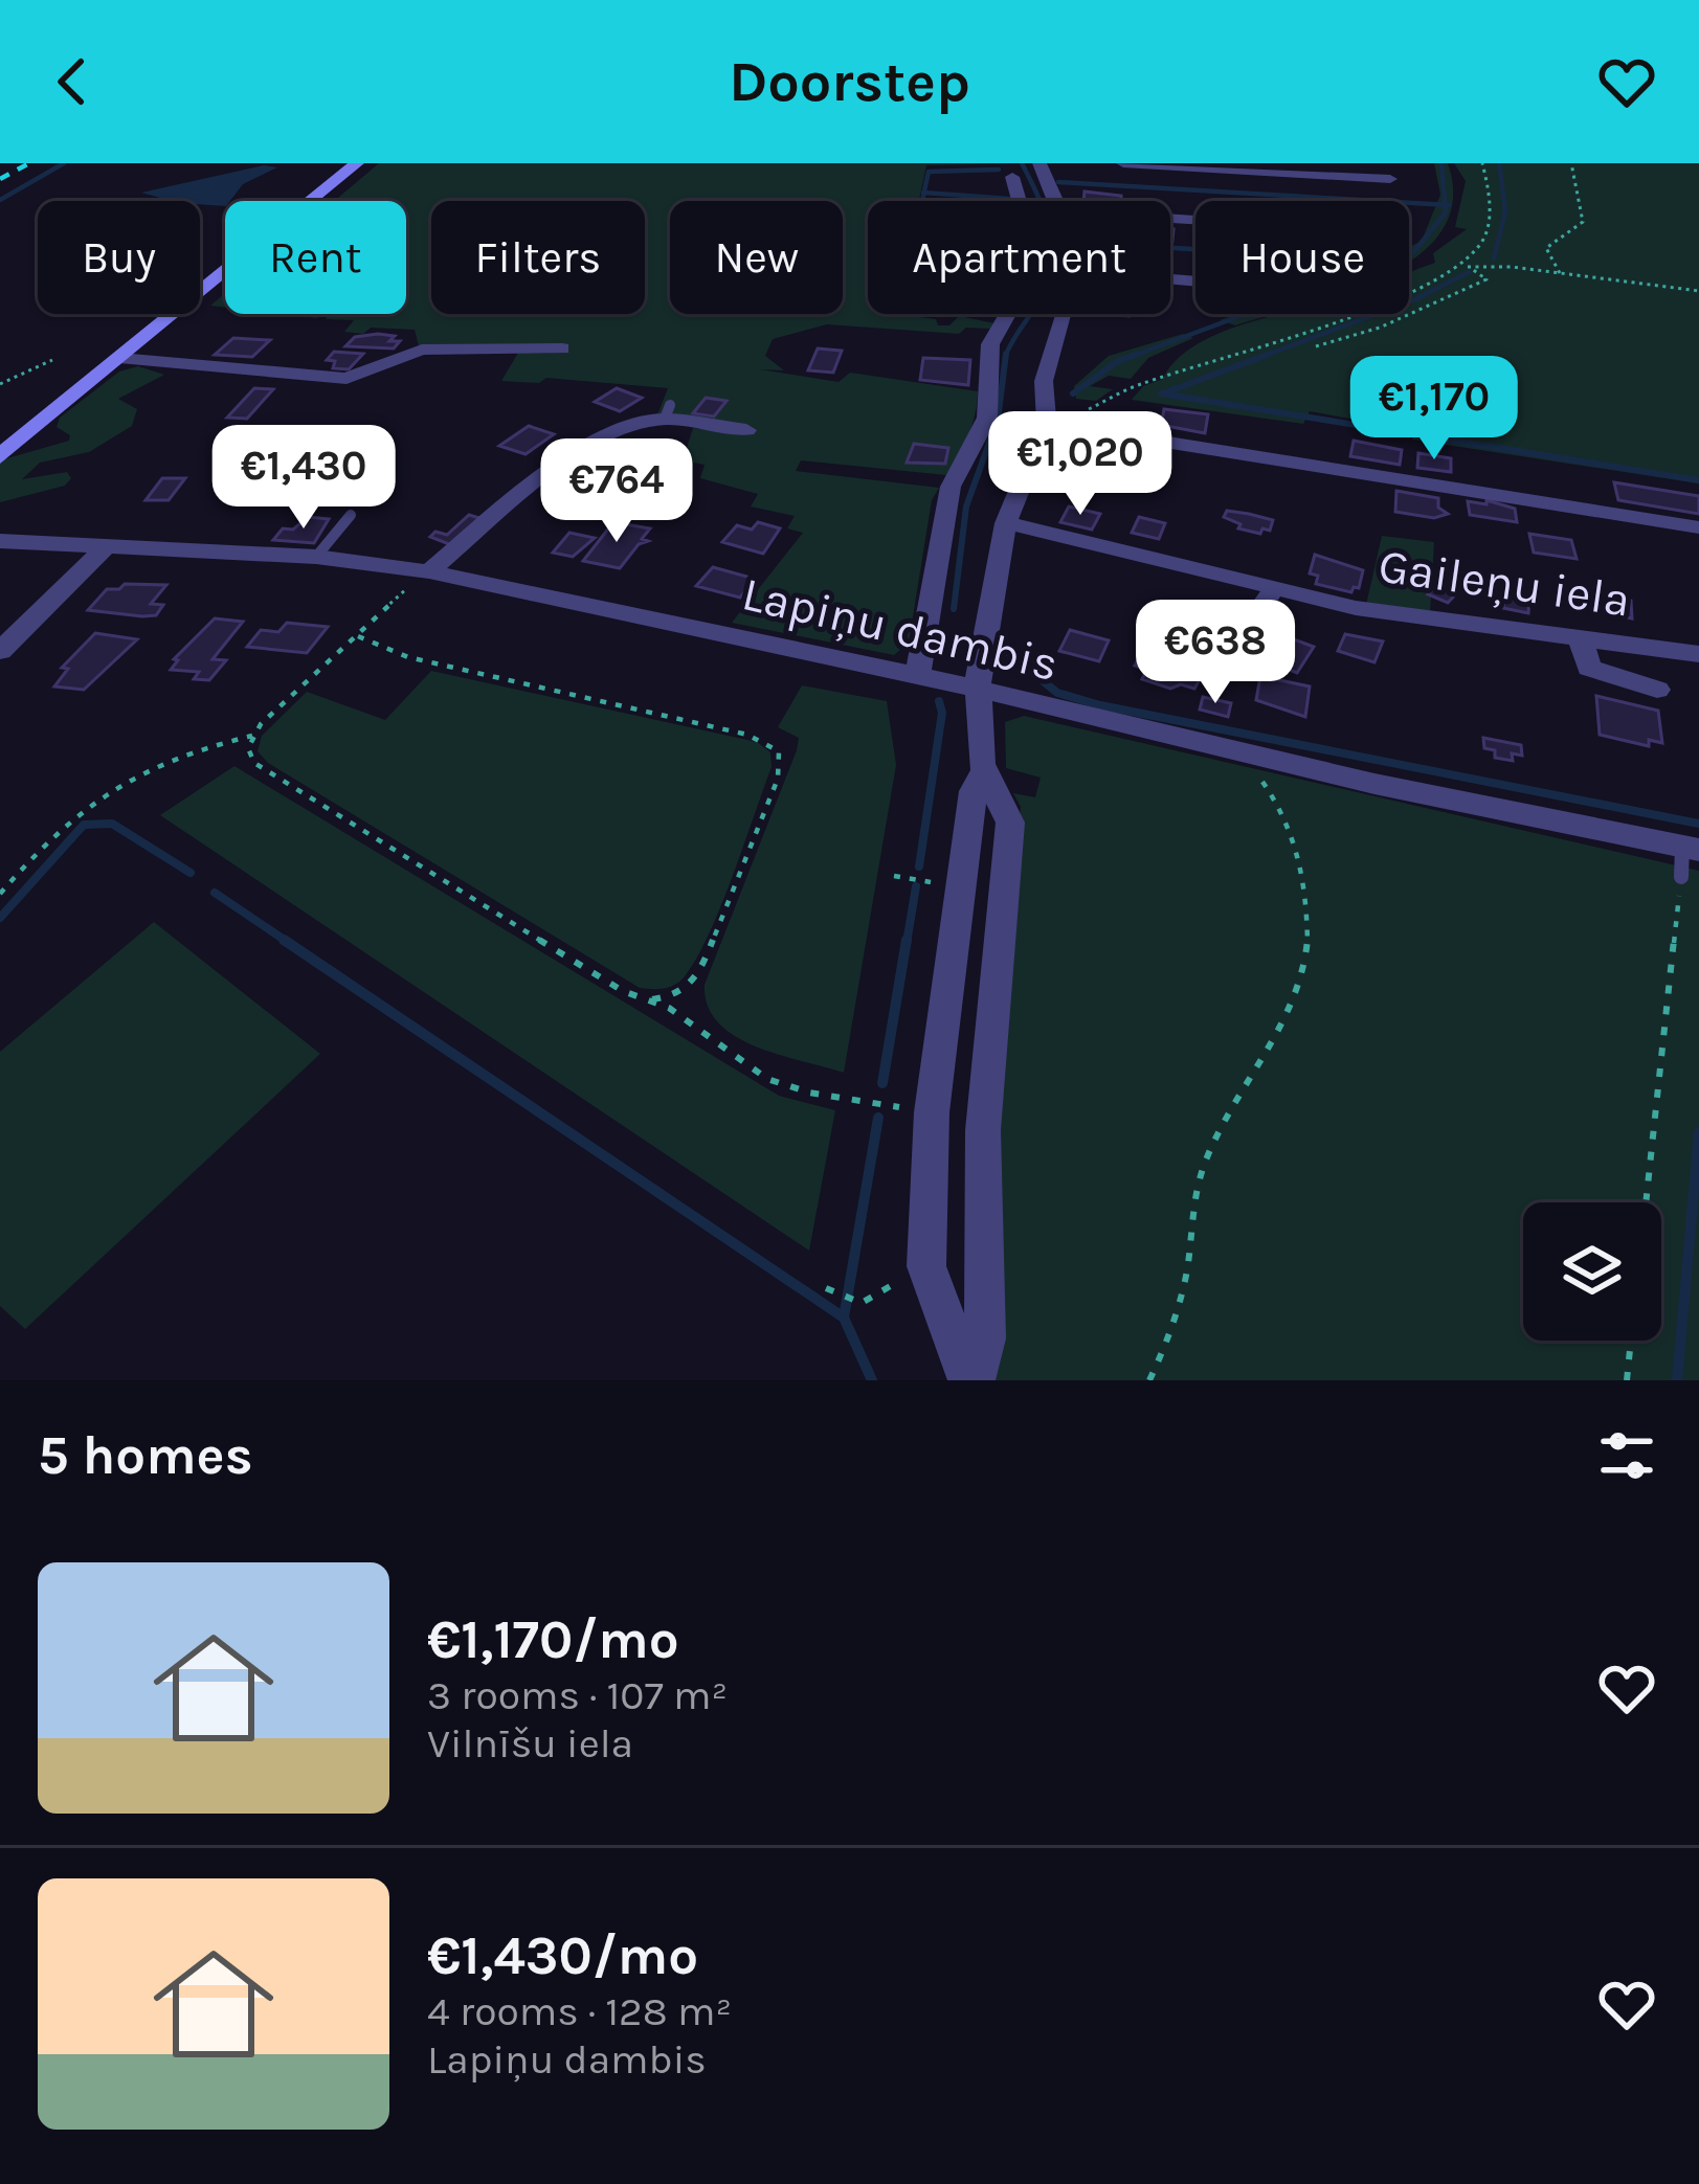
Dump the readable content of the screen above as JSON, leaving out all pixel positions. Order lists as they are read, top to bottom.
{
  "streets": {
    "street": ["Gaileņu iela", "Lapiņu dambis"]
  },
  "page": {
    "header": "Doorstep",
    "chip": [
      "Buy",
      "Rent",
      "Filters",
      "New",
      "Apartment",
      "House"
    ],
    "price": [
      "€1,170",
      "€1,020",
      "€1,430",
      "€764",
      "€638"
    ],
    "heading": "5 homes",
    "list": [
      {
        "name": "€1,170/mo",
        "note": "3 rooms · 107 m² · Vilnīšu iela"
      },
      {
        "name": "€1,430/mo",
        "note": "4 rooms · 128 m² · Lapiņu dambis"
      }
    ]
  }
}
